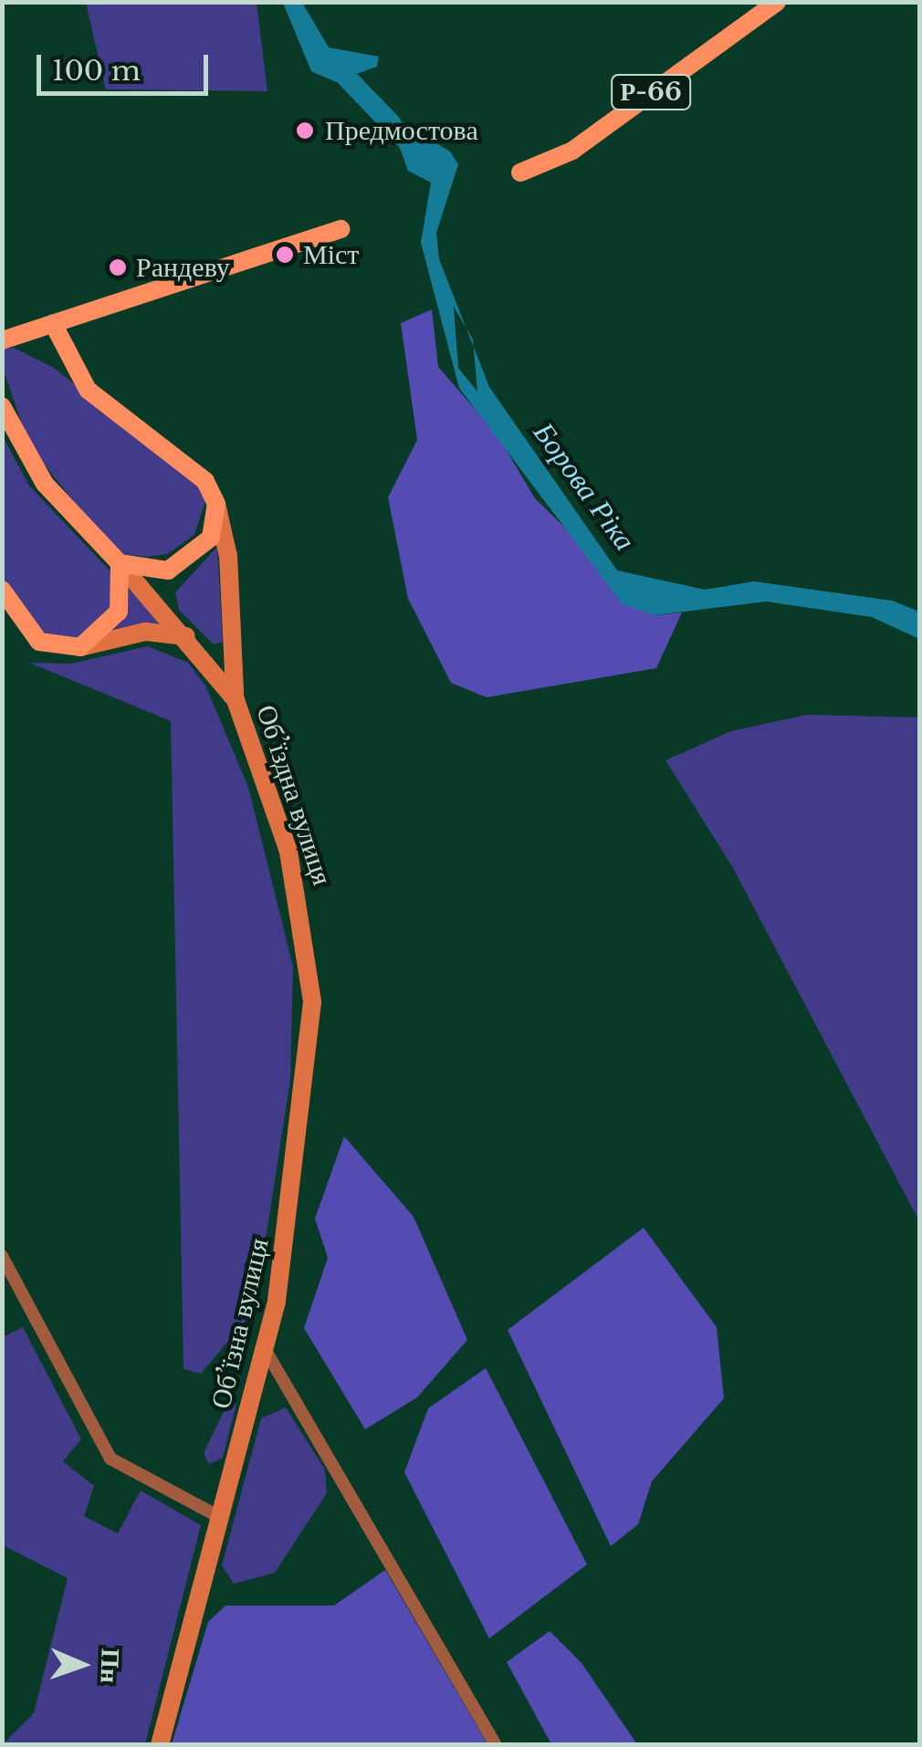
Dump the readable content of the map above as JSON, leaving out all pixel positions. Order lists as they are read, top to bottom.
{
  "streets": {
    "main road": ["Р-66", "Об’їздна вулиця", "Об’їзна вулиця"]
  },
  "crossings": [
    ["Об’їздна вулиця", "Об’їзна вулиця"]
  ],
  "water": ["Борова Ріка"],
  "places": ["Предмостова", "Міст", "Рандеву"],
  "scale_bar": "100 m",
  "north": "right"
}
